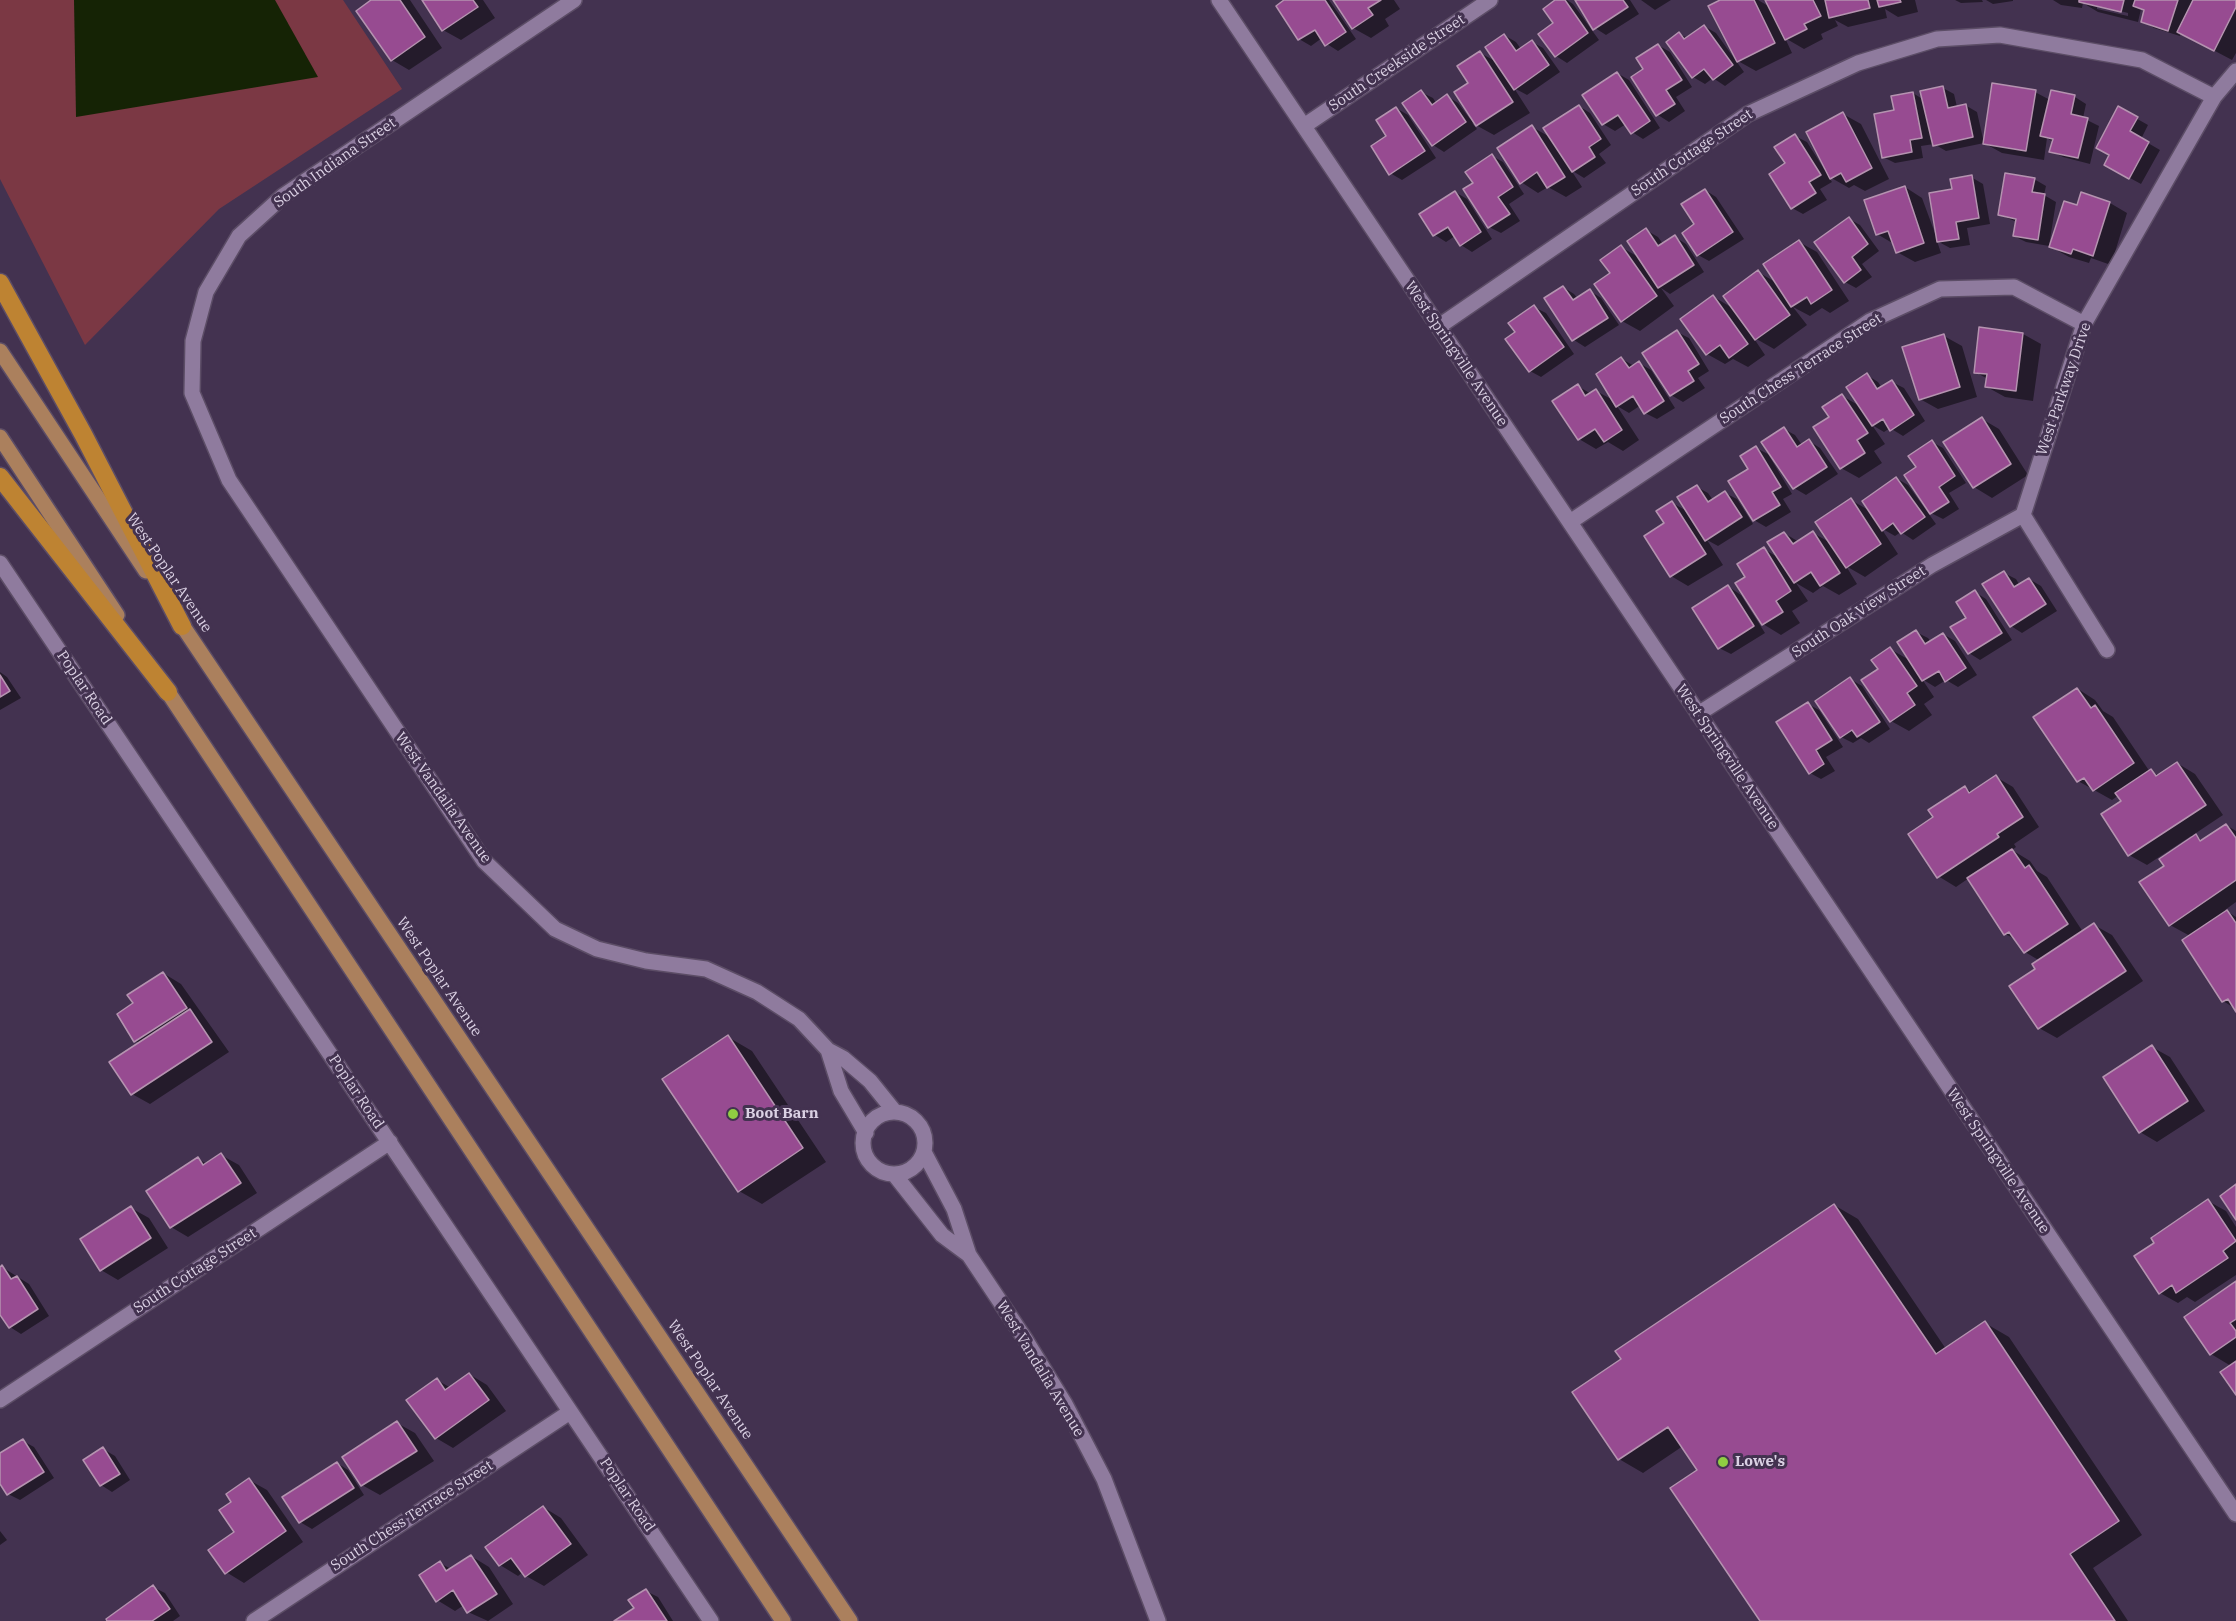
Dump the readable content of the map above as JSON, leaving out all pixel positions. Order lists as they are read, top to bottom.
{
  "streets": {
    "main road": ["West Poplar Avenue"],
    "street": [
      "South Creekside Street",
      "South Cottage Street",
      "South Indiana Street",
      "West Springville Avenue",
      "South Chess Terrace Street",
      "West Parkway Drive",
      "South Oak View Street",
      "Poplar Road",
      "West Vandalia Avenue"
    ]
  },
  "crossings": [
    ["South Creekside Street", "West Springville Avenue"],
    ["South Cottage Street", "West Springville Avenue"],
    ["South Cottage Street", "West Parkway Drive"],
    ["South Cottage Street", "Poplar Road"],
    ["South Indiana Street", "West Vandalia Avenue"],
    ["West Springville Avenue", "South Chess Terrace Street"],
    ["West Springville Avenue", "South Oak View Street"],
    ["South Chess Terrace Street", "West Parkway Drive"],
    ["South Chess Terrace Street", "Poplar Road"],
    ["West Parkway Drive", "South Oak View Street"]
  ],
  "places": ["Boot Barn", "Lowe's"]
}
